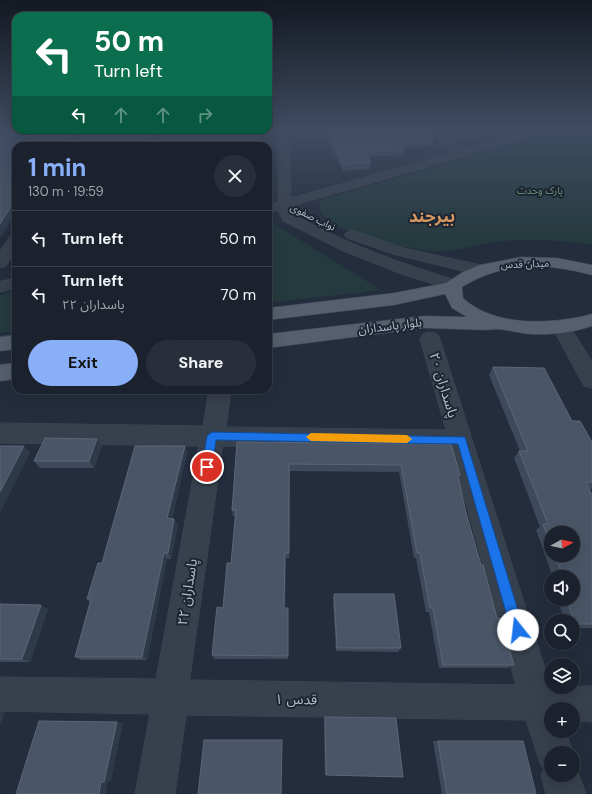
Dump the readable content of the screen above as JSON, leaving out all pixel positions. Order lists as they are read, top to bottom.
{
  "streets": {
    "main road": ["میدان قدس", "بلوار پاسداران"],
    "street": [
      "نواب صفوی",
      "پاسداران ۲۰",
      "پاسداران ۲۲",
      "قدس ۱"
    ]
  },
  "crossings": [
    ["نواب صفوی", "میدان قدس"],
    ["پاسداران ۲۰", "قدس ۱"],
    ["پاسداران ۲۲", "قدس ۱"]
  ],
  "districts": ["بیرجند"],
  "parks": ["پارک وحدت"],
  "north": "right",
  "page": {
    "turn": ["50 m", "Turn left"],
    "heading": ["1 min", "130 m · 19:59"],
    "list": [
      {
        "name": "Turn left",
        "value": "50 m"
      },
      {
        "name": "Turn left",
        "note": "پاسداران ۲۲",
        "value": "70 m"
      }
    ],
    "buttons": ["Exit", "Share"],
    "map_buttons": ["+", "−"]
  }
}
